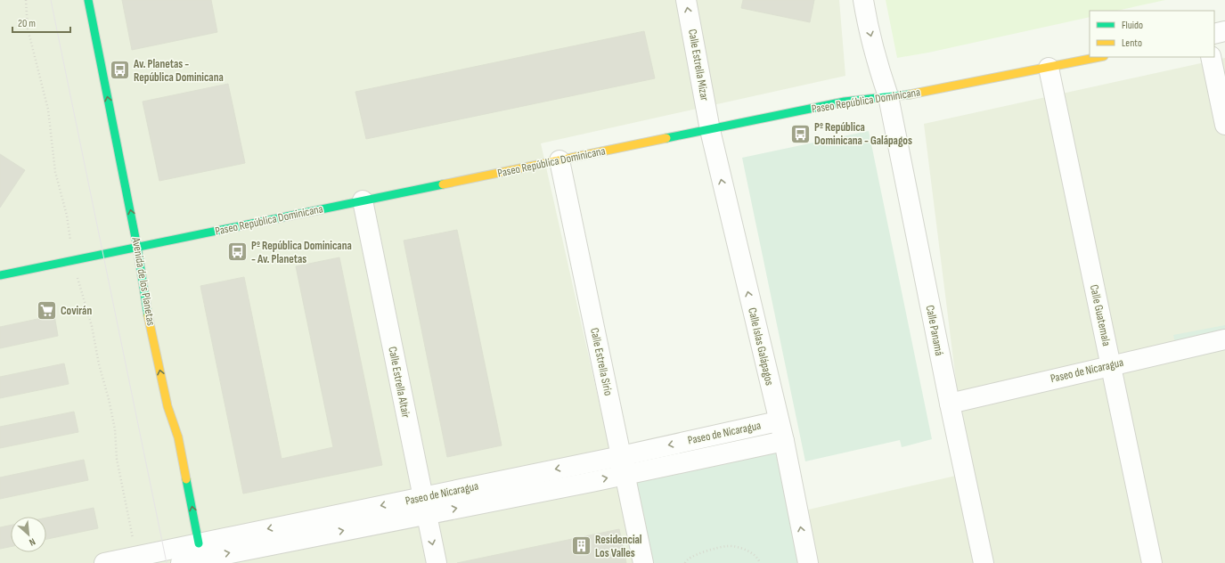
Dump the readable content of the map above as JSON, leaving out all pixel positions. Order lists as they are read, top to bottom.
{
  "streets": {
    "street": [
      "Calle Estrella Mizar",
      "Paseo República Dominicana",
      "Avenida de los Planetas",
      "Calle Guatemala",
      "Calle Panamá",
      "Calle Islas Galápagos",
      "Calle Estrella Sirio",
      "Paseo de Nicaragua",
      "Calle Estrella Altair"
    ]
  },
  "crossings": [
    ["Calle Estrella Mizar", "Paseo República Dominicana"],
    ["Calle Estrella Mizar", "Calle Islas Galápagos"],
    ["Paseo República Dominicana", "Avenida de los Planetas"],
    ["Paseo República Dominicana", "Calle Guatemala"],
    ["Paseo República Dominicana", "Calle Panamá"],
    ["Paseo República Dominicana", "Calle Islas Galápagos"],
    ["Paseo República Dominicana", "Calle Estrella Sirio"],
    ["Paseo República Dominicana", "Calle Estrella Altair"],
    ["Avenida de los Planetas", "Paseo de Nicaragua"],
    ["Calle Guatemala", "Paseo de Nicaragua"],
    ["Calle Panamá", "Paseo de Nicaragua"],
    ["Calle Islas Galápagos", "Paseo de Nicaragua"],
    ["Calle Estrella Sirio", "Paseo de Nicaragua"],
    ["Paseo de Nicaragua", "Calle Estrella Altair"]
  ],
  "one_way": ["Calle Estrella Mizar", "Avenida de los Planetas", "Calle Islas Galápagos"],
  "places": {
    "bus stop": ["Av. Planetas - República Dominicana", "Pº República Dominicana - Galápagos", "Pº República Dominicana - Av. Planetas"],
    "supermarket": ["Covirán"],
    "building": ["Residencial Los Valles"]
  },
  "legend": ["Fluido", "Lento"],
  "scale_bar": "20 m",
  "north": "bottom right"
}
